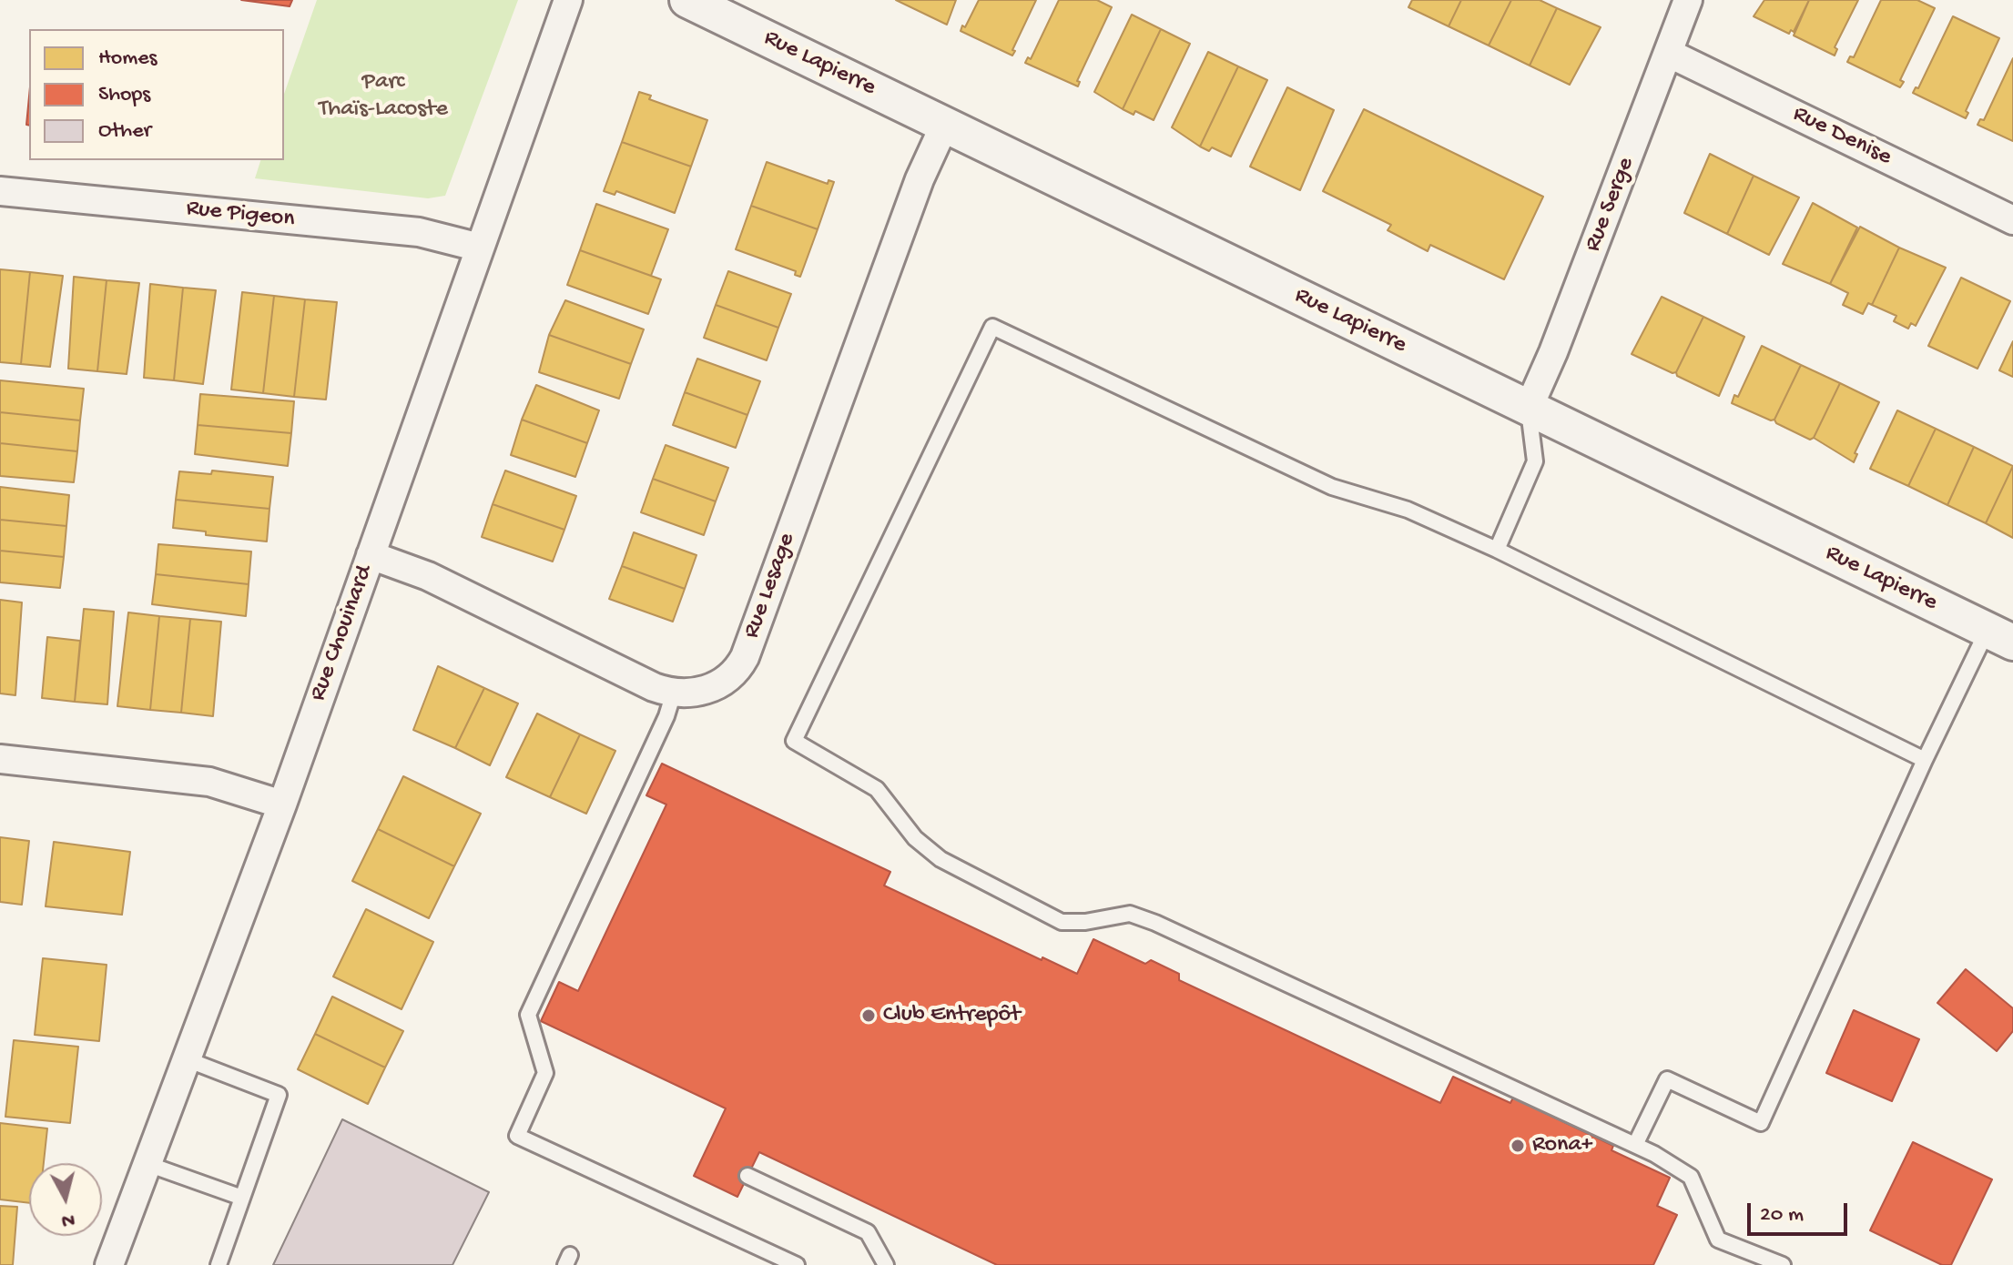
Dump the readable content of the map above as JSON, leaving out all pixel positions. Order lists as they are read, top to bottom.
{
  "streets": {
    "street": [
      "Rue Lapierre",
      "Rue Denise",
      "Rue Serge",
      "Rue Pigeon",
      "Rue Lesage",
      "Rue Chouinard"
    ]
  },
  "crossings": [
    ["Rue Lapierre", "Rue Serge"],
    ["Rue Lapierre", "Rue Lesage"],
    ["Rue Denise", "Rue Serge"],
    ["Rue Pigeon", "Rue Chouinard"],
    ["Rue Lesage", "Rue Chouinard"]
  ],
  "parks": ["Parc Thaïs-Lacoste"],
  "places": ["Club Entrepôt", "Rona+"],
  "legend": ["Homes", "Shops", "Other"],
  "scale_bar": "20 m",
  "north": "bottom"
}
